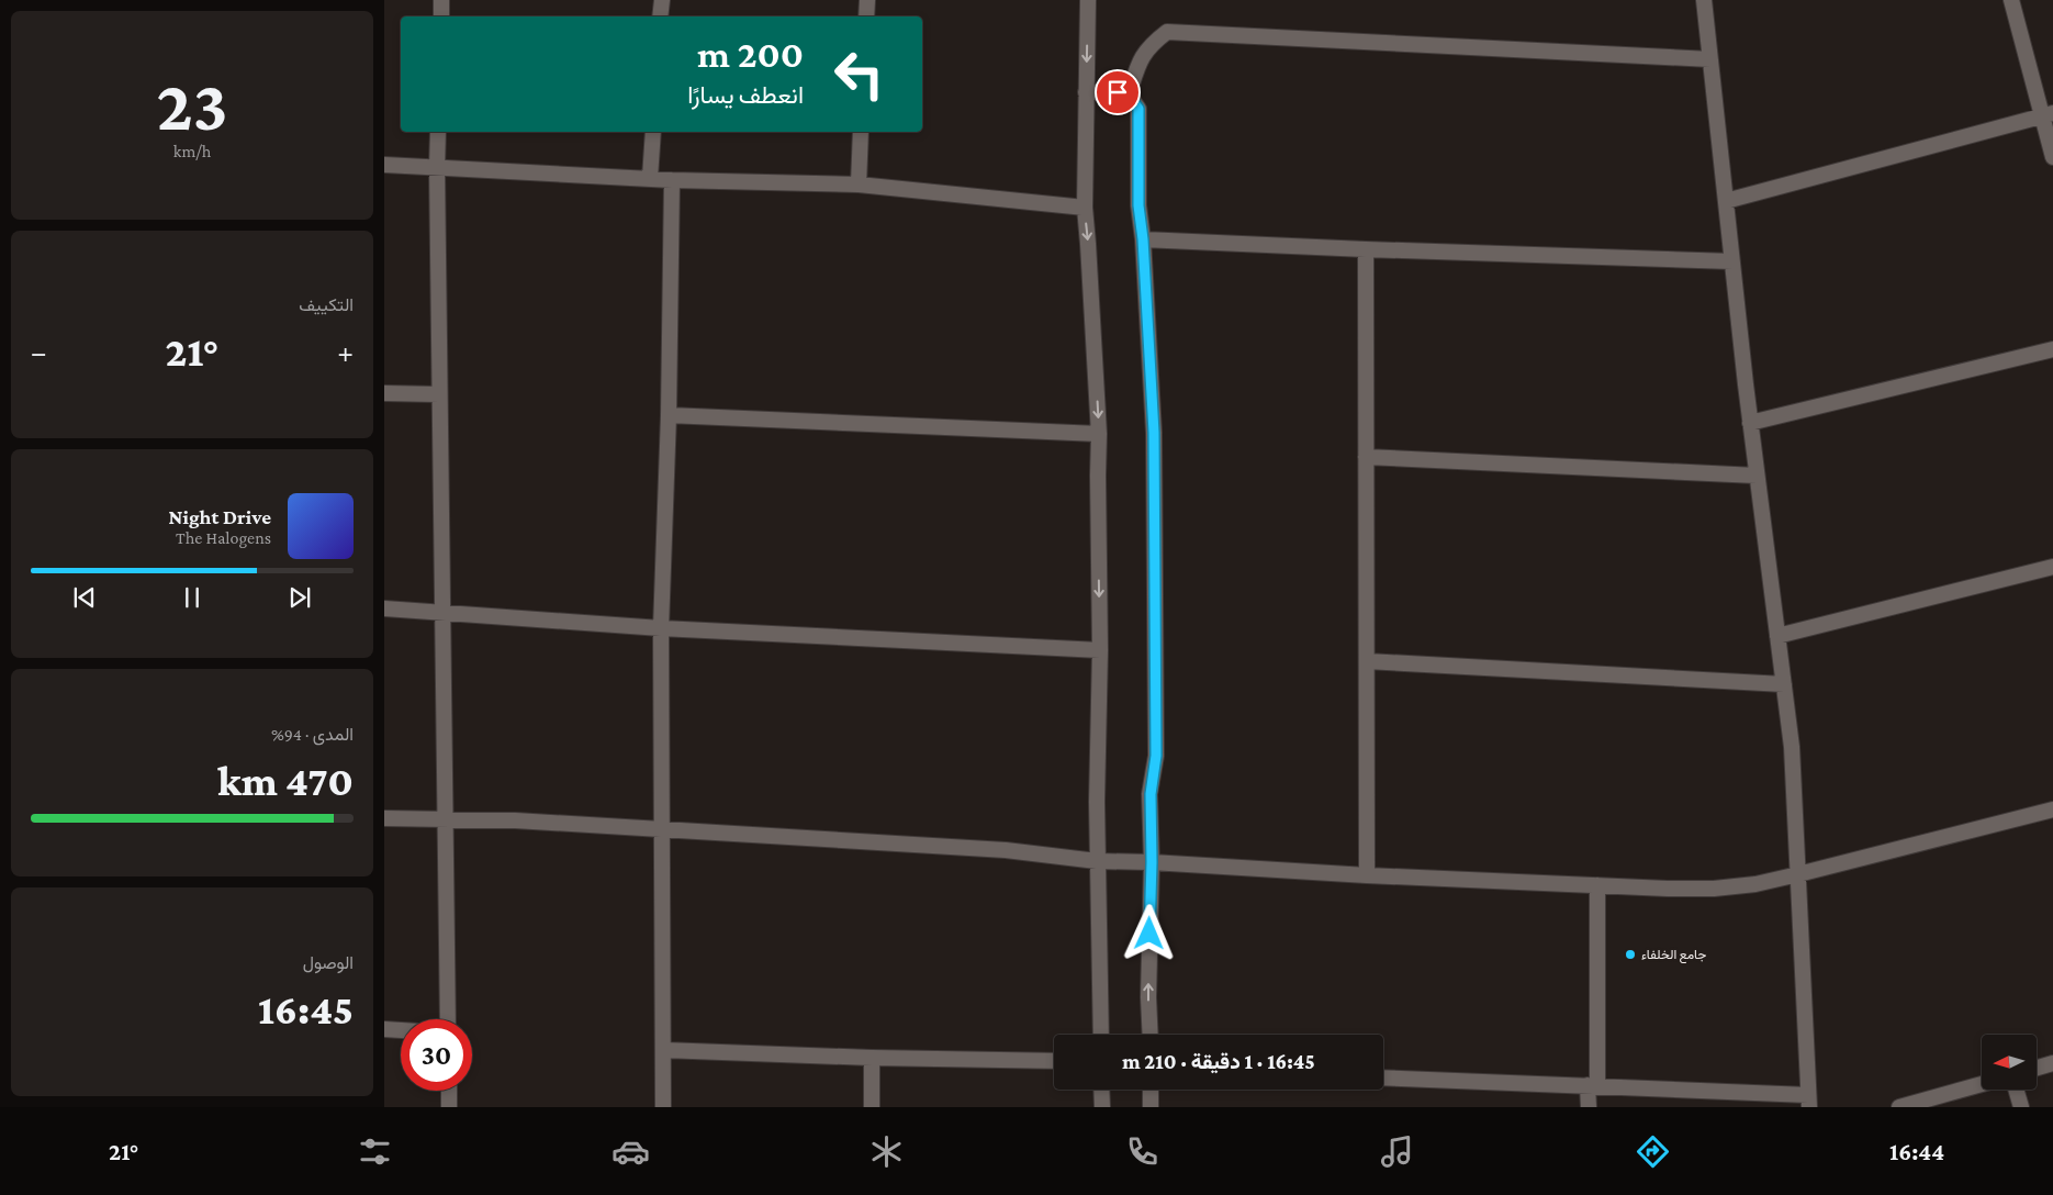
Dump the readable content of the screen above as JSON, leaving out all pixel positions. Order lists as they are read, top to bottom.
{
  "places": ["جامع الخلفاء"],
  "north": "left",
  "page": {
    "tile": [
      ["23", "km/h"],
      "التكييف",
      ["المدى · 94%", "470 km"],
      ["الوصول", "16:45"]
    ],
    "turn": ["200 m", "انعطف يسارًا"],
    "heat": ["−", "21°", "+"],
    "song": ["Night Drive", "The Halogens"],
    "limit": "30",
    "trip": "16:45 · 1 دقيقة · 210 m",
    "tabs": ["16:44", "21°"]
  }
}
